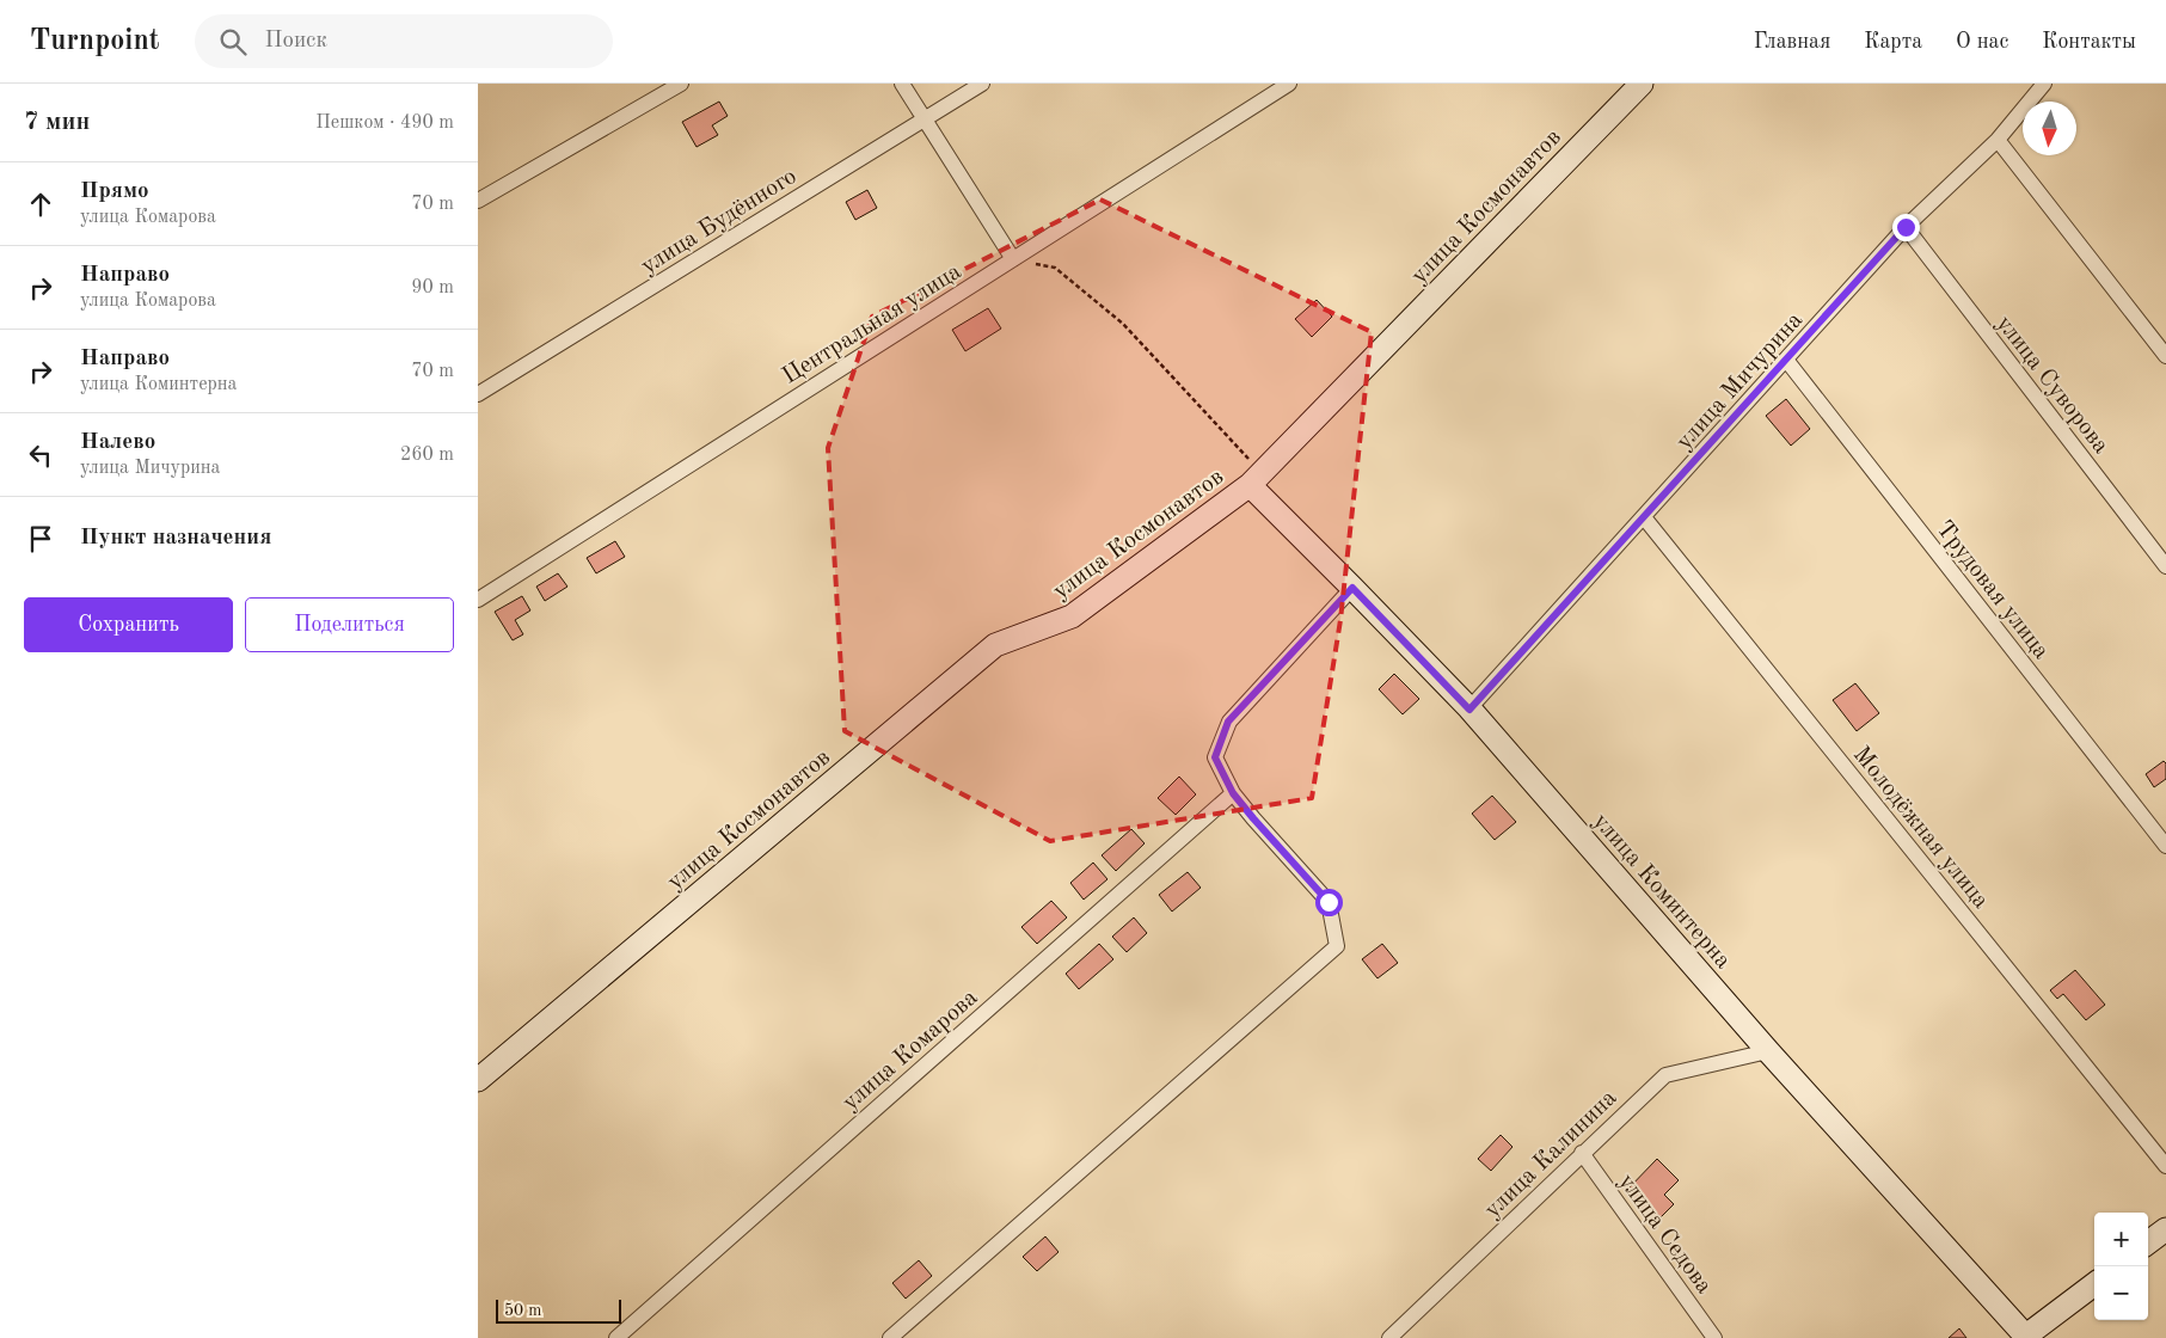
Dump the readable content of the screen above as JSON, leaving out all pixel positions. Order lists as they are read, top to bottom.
{
  "streets": {
    "street": [
      "улица Космонавтов",
      "улица Будённого",
      "Центральная улица",
      "улица Мичурина",
      "улица Суворова",
      "Трудовая улица",
      "Молодёжная улица",
      "улица Коминтерна",
      "улица Комарова",
      "улица Калинина",
      "улица Седова"
    ]
  },
  "crossings": [
    ["улица Космонавтов", "улица Коминтерна"],
    ["улица Мичурина", "улица Суворова"],
    ["улица Мичурина", "Трудовая улица"],
    ["улица Мичурина", "Молодёжная улица"],
    ["улица Мичурина", "улица Коминтерна"],
    ["улица Коминтерна", "улица Калинина"],
    ["улица Калинина", "улица Седова"]
  ],
  "scale_bar": "50 m",
  "north": "bottom",
  "page": {
    "header": "Turnpoint",
    "search": "Поиск",
    "nav": [
      "Главная",
      "Карта",
      "О нас",
      "Контакты"
    ],
    "heading": ["7 мин", "Пешком · 490 m"],
    "list": [
      ["Прямо", "улица Комарова", "70 m"],
      ["Направо", "улица Комарова", "90 m"],
      ["Направо", "улица Коминтерна", "70 m"],
      ["Налево", "улица Мичурина", "260 m"],
      "Пункт назначения"
    ],
    "buttons": ["Сохранить", "Поделиться"],
    "map_buttons": ["+", "−"],
    "scale": "50 m"
  }
}
